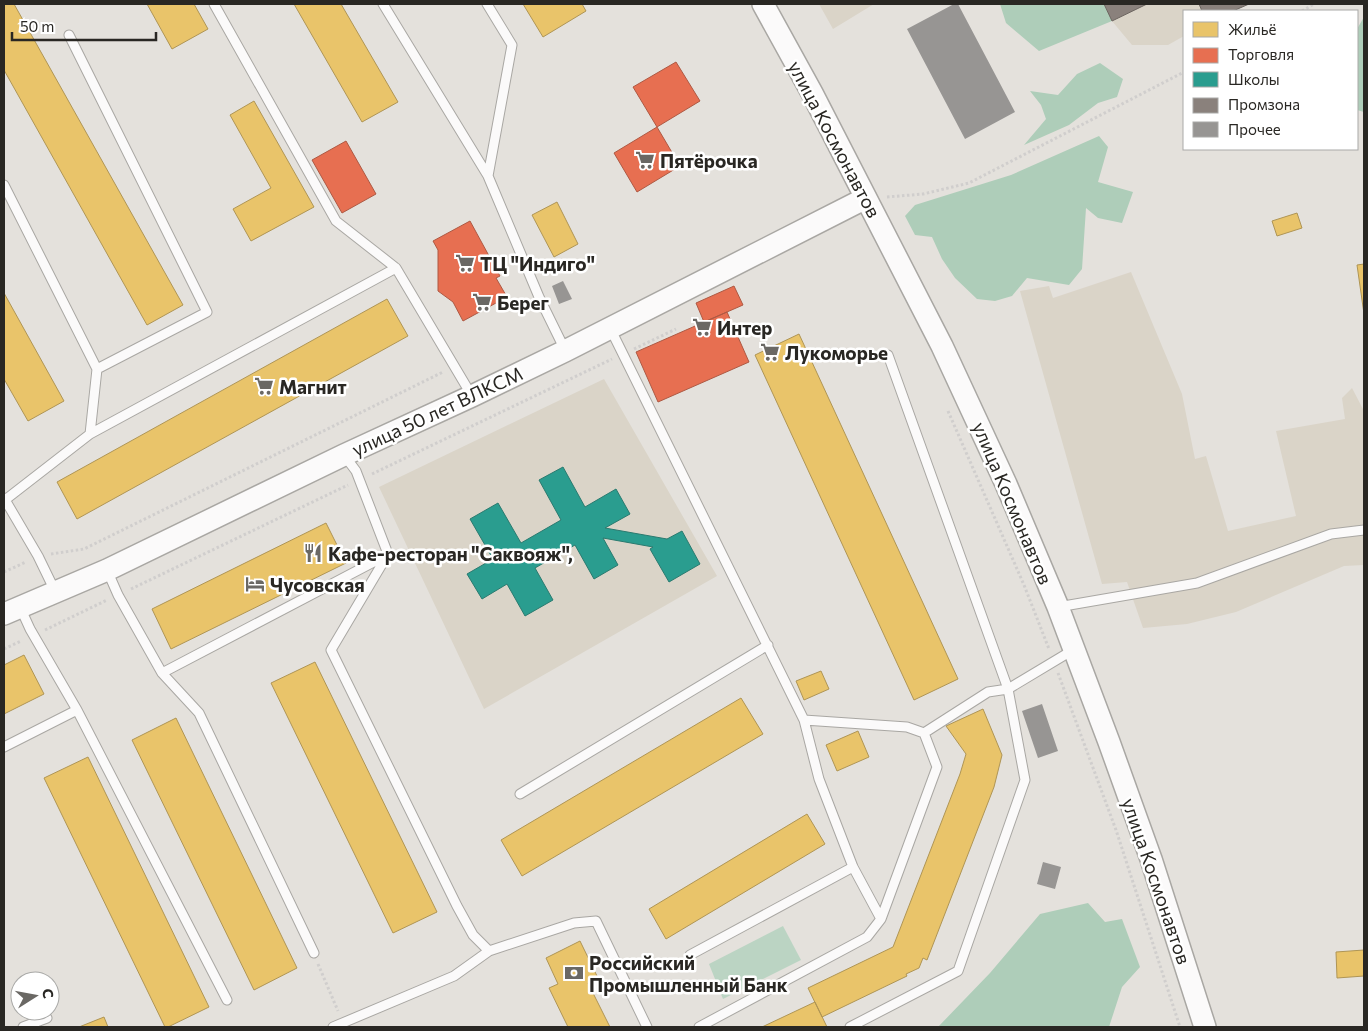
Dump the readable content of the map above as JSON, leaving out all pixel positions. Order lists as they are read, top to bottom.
{
  "streets": {
    "street": ["улица Космонавтов", "улица 50 лет ВЛКСМ"]
  },
  "crossings": [
    ["улица Космонавтов", "улица 50 лет ВЛКСМ"]
  ],
  "places": {
    "supermarket": [
      "Пятёрочка",
      "ТЦ \"Индиго\"",
      "Берег",
      "Интер",
      "Лукоморье",
      "Магнит"
    ],
    "restaurant": ["Кафе-ресторан \"Саквояж\","],
    "hotel": ["Чусовская"],
    "bank": ["Российский Промышленный Банк"]
  },
  "legend": [
    "Жильё",
    "Торговля",
    "Школы",
    "Промзона",
    "Прочее"
  ],
  "scale_bar": "50 m",
  "north": "right"
}
